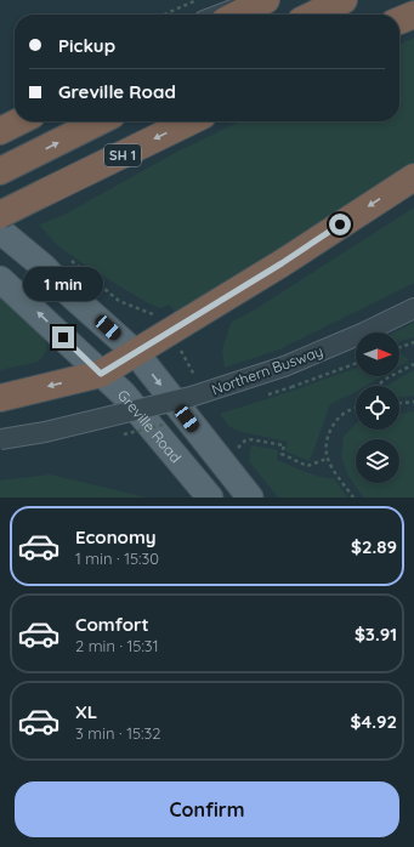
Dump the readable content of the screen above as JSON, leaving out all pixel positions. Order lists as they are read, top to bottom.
{
  "streets": {
    "highway": ["SH 1"],
    "main road": ["Greville Road"],
    "lane": ["Northern Busway"]
  },
  "north": "right",
  "page": {
    "banner": ["Pickup", "Greville Road"],
    "bubble": "1 min",
    "list": [
      {
        "name": "Economy",
        "note": "1 min · 15:30",
        "value": "$2.89"
      },
      {
        "name": "Comfort",
        "note": "2 min · 15:31",
        "value": "$3.91"
      },
      {
        "name": "XL",
        "note": "3 min · 15:32",
        "value": "$4.92"
      }
    ],
    "buttons": "Confirm"
  }
}
